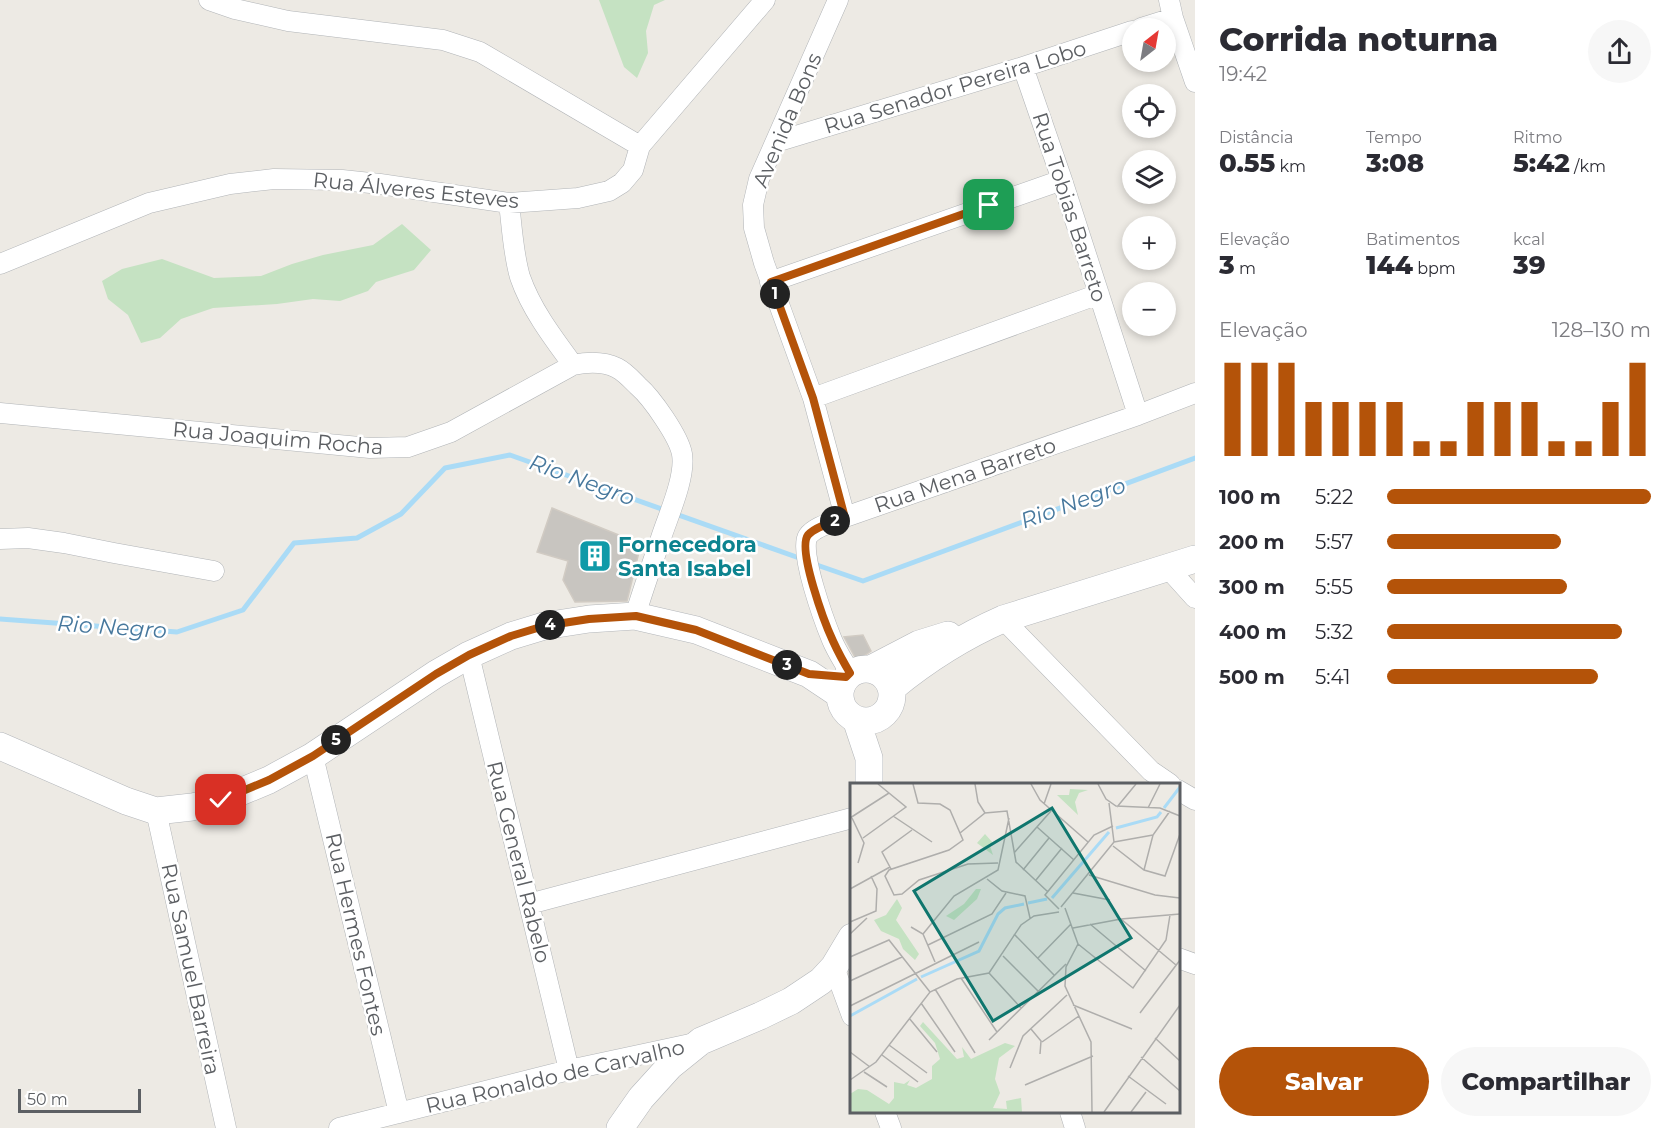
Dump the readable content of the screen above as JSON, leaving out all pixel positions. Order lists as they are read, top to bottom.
{
  "streets": {
    "street": [
      "Rua Senador Pereira Lobo",
      "Avenida Bons",
      "Rua Álveres Esteves",
      "Rua Tobias Barreto",
      "Rua Joaquim Rocha",
      "Rua Mena Barreto",
      "Rua General Rabelo",
      "Rua Hermes Fontes",
      "Rua Samuel Barreira",
      "Rua Ronaldo de Carvalho"
    ]
  },
  "crossings": [
    ["Rua Senador Pereira Lobo", "Avenida Bons"],
    ["Rua Senador Pereira Lobo", "Rua Tobias Barreto"],
    ["Avenida Bons", "Rua Mena Barreto"],
    ["Rua Tobias Barreto", "Rua Mena Barreto"],
    ["Rua General Rabelo", "Rua Ronaldo de Carvalho"],
    ["Rua Hermes Fontes", "Rua Ronaldo de Carvalho"]
  ],
  "water": ["Rio Negro"],
  "places": {
    "building": ["Fornecedora Santa Isabel"]
  },
  "scale_bar": "50 m",
  "north": "top right",
  "page": {
    "heading": ["Corrida noturna", "19:42"],
    "map_buttons": ["+", "−"],
    "stats": [
      ["Distância", "0.55 km"],
      ["Tempo", "3:08"],
      ["Ritmo", "5:42 /km"],
      ["Elevação", "3 m"],
      ["Batimentos", "144 bpm"],
      ["kcal", "39"]
    ],
    "pins": [
      "1",
      "2",
      "4",
      "3",
      "5"
    ],
    "chart": ["Elevação", "128–130 m"],
    "list": [
      {
        "name": "100 m",
        "note": "5:22"
      },
      {
        "name": "200 m",
        "note": "5:57"
      },
      {
        "name": "300 m",
        "note": "5:55"
      },
      {
        "name": "400 m",
        "note": "5:32"
      },
      {
        "name": "500 m",
        "note": "5:41"
      }
    ],
    "buttons": ["Salvar", "Compartilhar"],
    "scale": "50 m"
  }
}
